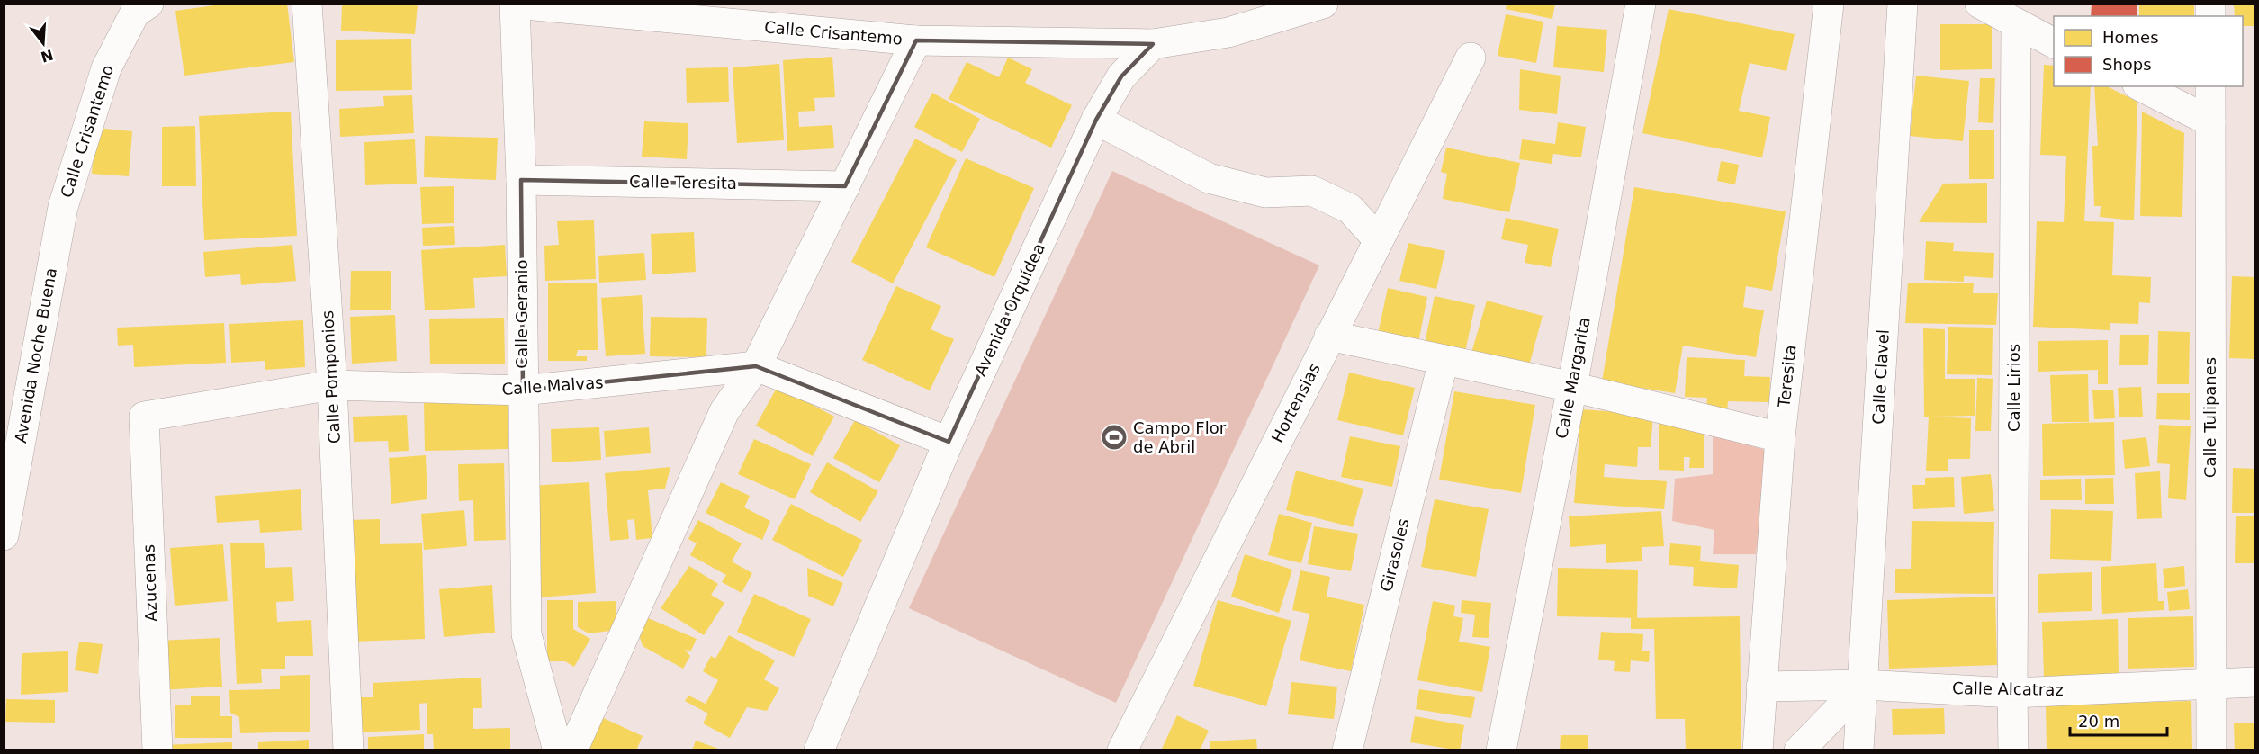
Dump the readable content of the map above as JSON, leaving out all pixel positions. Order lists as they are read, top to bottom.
{
  "streets": {
    "street": [
      "Calle Crisantemo",
      "Calle Teresita",
      "Avenida Orquídea",
      "Calle Geranio",
      "Avenida Noche Buena",
      "Teresita",
      "Calle Pomponios",
      "Calle Clavel",
      "Calle Margarita",
      "Calle Malvas",
      "Calle Lirios",
      "Hortensias",
      "Calle Tulipanes",
      "Girasoles",
      "Azucenas",
      "Calle Alcatraz"
    ]
  },
  "crossings": [
    ["Calle Crisantemo", "Avenida Orquídea"],
    ["Calle Crisantemo", "Calle Geranio"],
    ["Calle Crisantemo", "Avenida Noche Buena"],
    ["Calle Teresita", "Calle Geranio"],
    ["Avenida Orquídea", "Calle Malvas"],
    ["Calle Geranio", "Calle Malvas"],
    ["Teresita", "Calle Alcatraz"],
    ["Calle Pomponios", "Calle Malvas"],
    ["Calle Clavel", "Calle Alcatraz"],
    ["Calle Malvas", "Azucenas"],
    ["Calle Lirios", "Calle Alcatraz"],
    ["Calle Tulipanes", "Calle Alcatraz"]
  ],
  "places": {
    "sports": ["Campo Flor de Abril"]
  },
  "legend": ["Homes", "Shops"],
  "scale_bar": "20 m",
  "north": "bottom"
}
